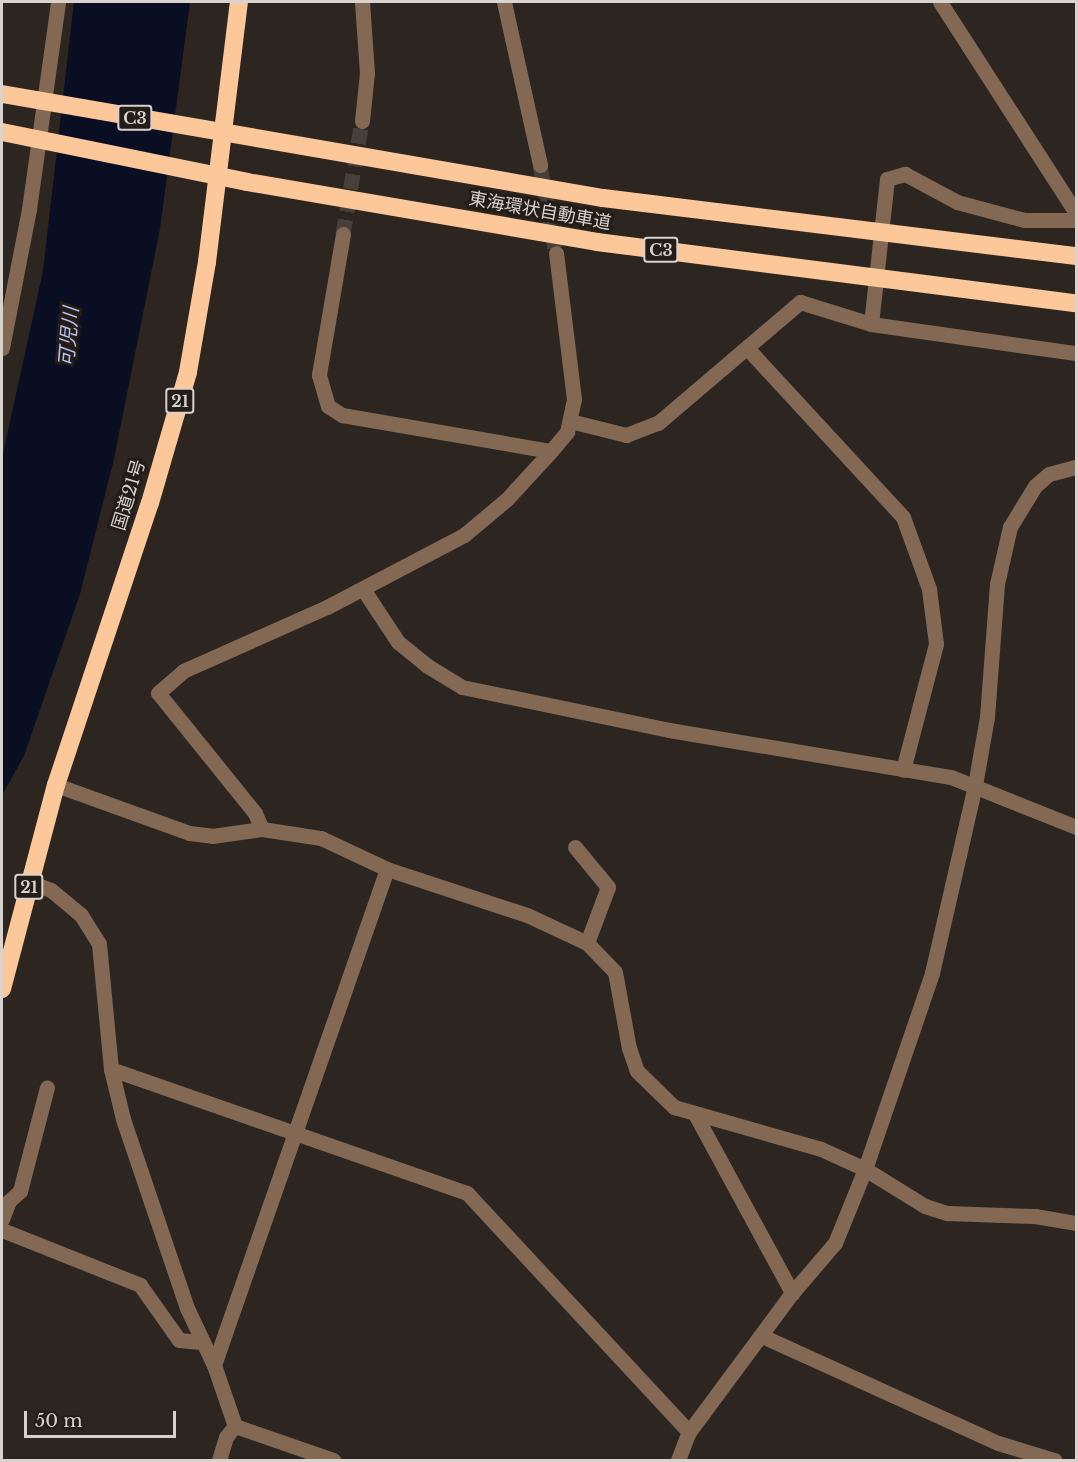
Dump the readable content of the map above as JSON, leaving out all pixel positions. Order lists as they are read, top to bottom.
{
  "streets": {
    "highway": [
      "C3",
      "東海環状自動車道",
      "21",
      "国道21号"
    ]
  },
  "water": ["可児川"],
  "scale_bar": "50 m"
}
